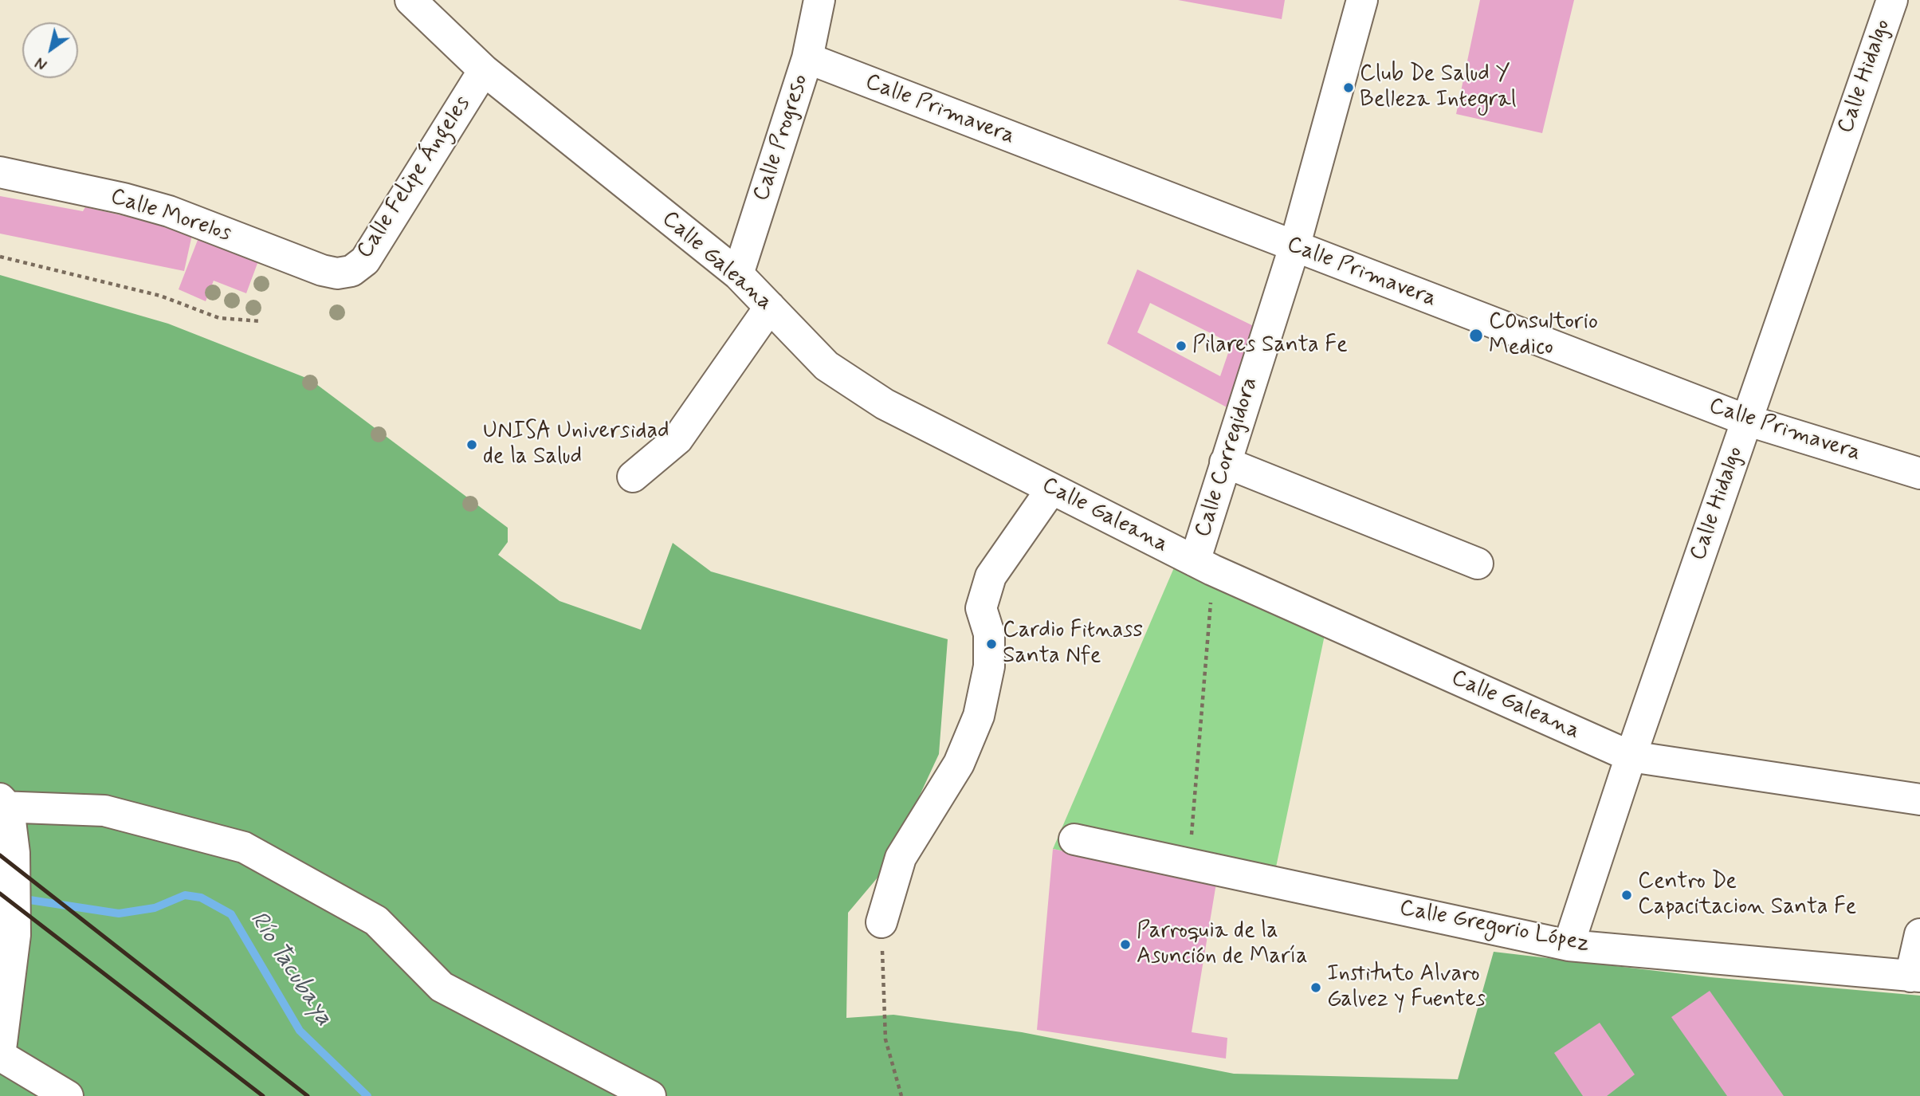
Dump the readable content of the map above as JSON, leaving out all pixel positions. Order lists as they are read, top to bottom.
{
  "streets": {
    "street": [
      "Calle Hidalgo",
      "Calle Primavera",
      "Calle Progreso",
      "Calle Felipe Ángeles",
      "Calle Morelos",
      "Calle Galeana",
      "Calle Corregidora",
      "Calle Gregorio López"
    ]
  },
  "crossings": [
    ["Calle Hidalgo", "Calle Primavera"],
    ["Calle Hidalgo", "Calle Galeana"],
    ["Calle Hidalgo", "Calle Gregorio López"],
    ["Calle Primavera", "Calle Progreso"],
    ["Calle Primavera", "Calle Corregidora"],
    ["Calle Progreso", "Calle Galeana"],
    ["Calle Felipe Ángeles", "Calle Morelos"],
    ["Calle Felipe Ángeles", "Calle Galeana"],
    ["Calle Galeana", "Calle Corregidora"]
  ],
  "water": ["Río Tacubaya"],
  "places": [
    "Club De Salud Y Belleza Integral",
    "C0nsultorio Medico",
    "Pilares Santa Fe",
    "UNISA Universidad de la Salud",
    "Cardio Fitnass Santa Nfe",
    "Centro De Capacitacion Santa Fe",
    "Parroquia de la Asunción de María",
    "Instituto Alvaro Galvez y Fuentes"
  ],
  "north": "bottom left"
}
